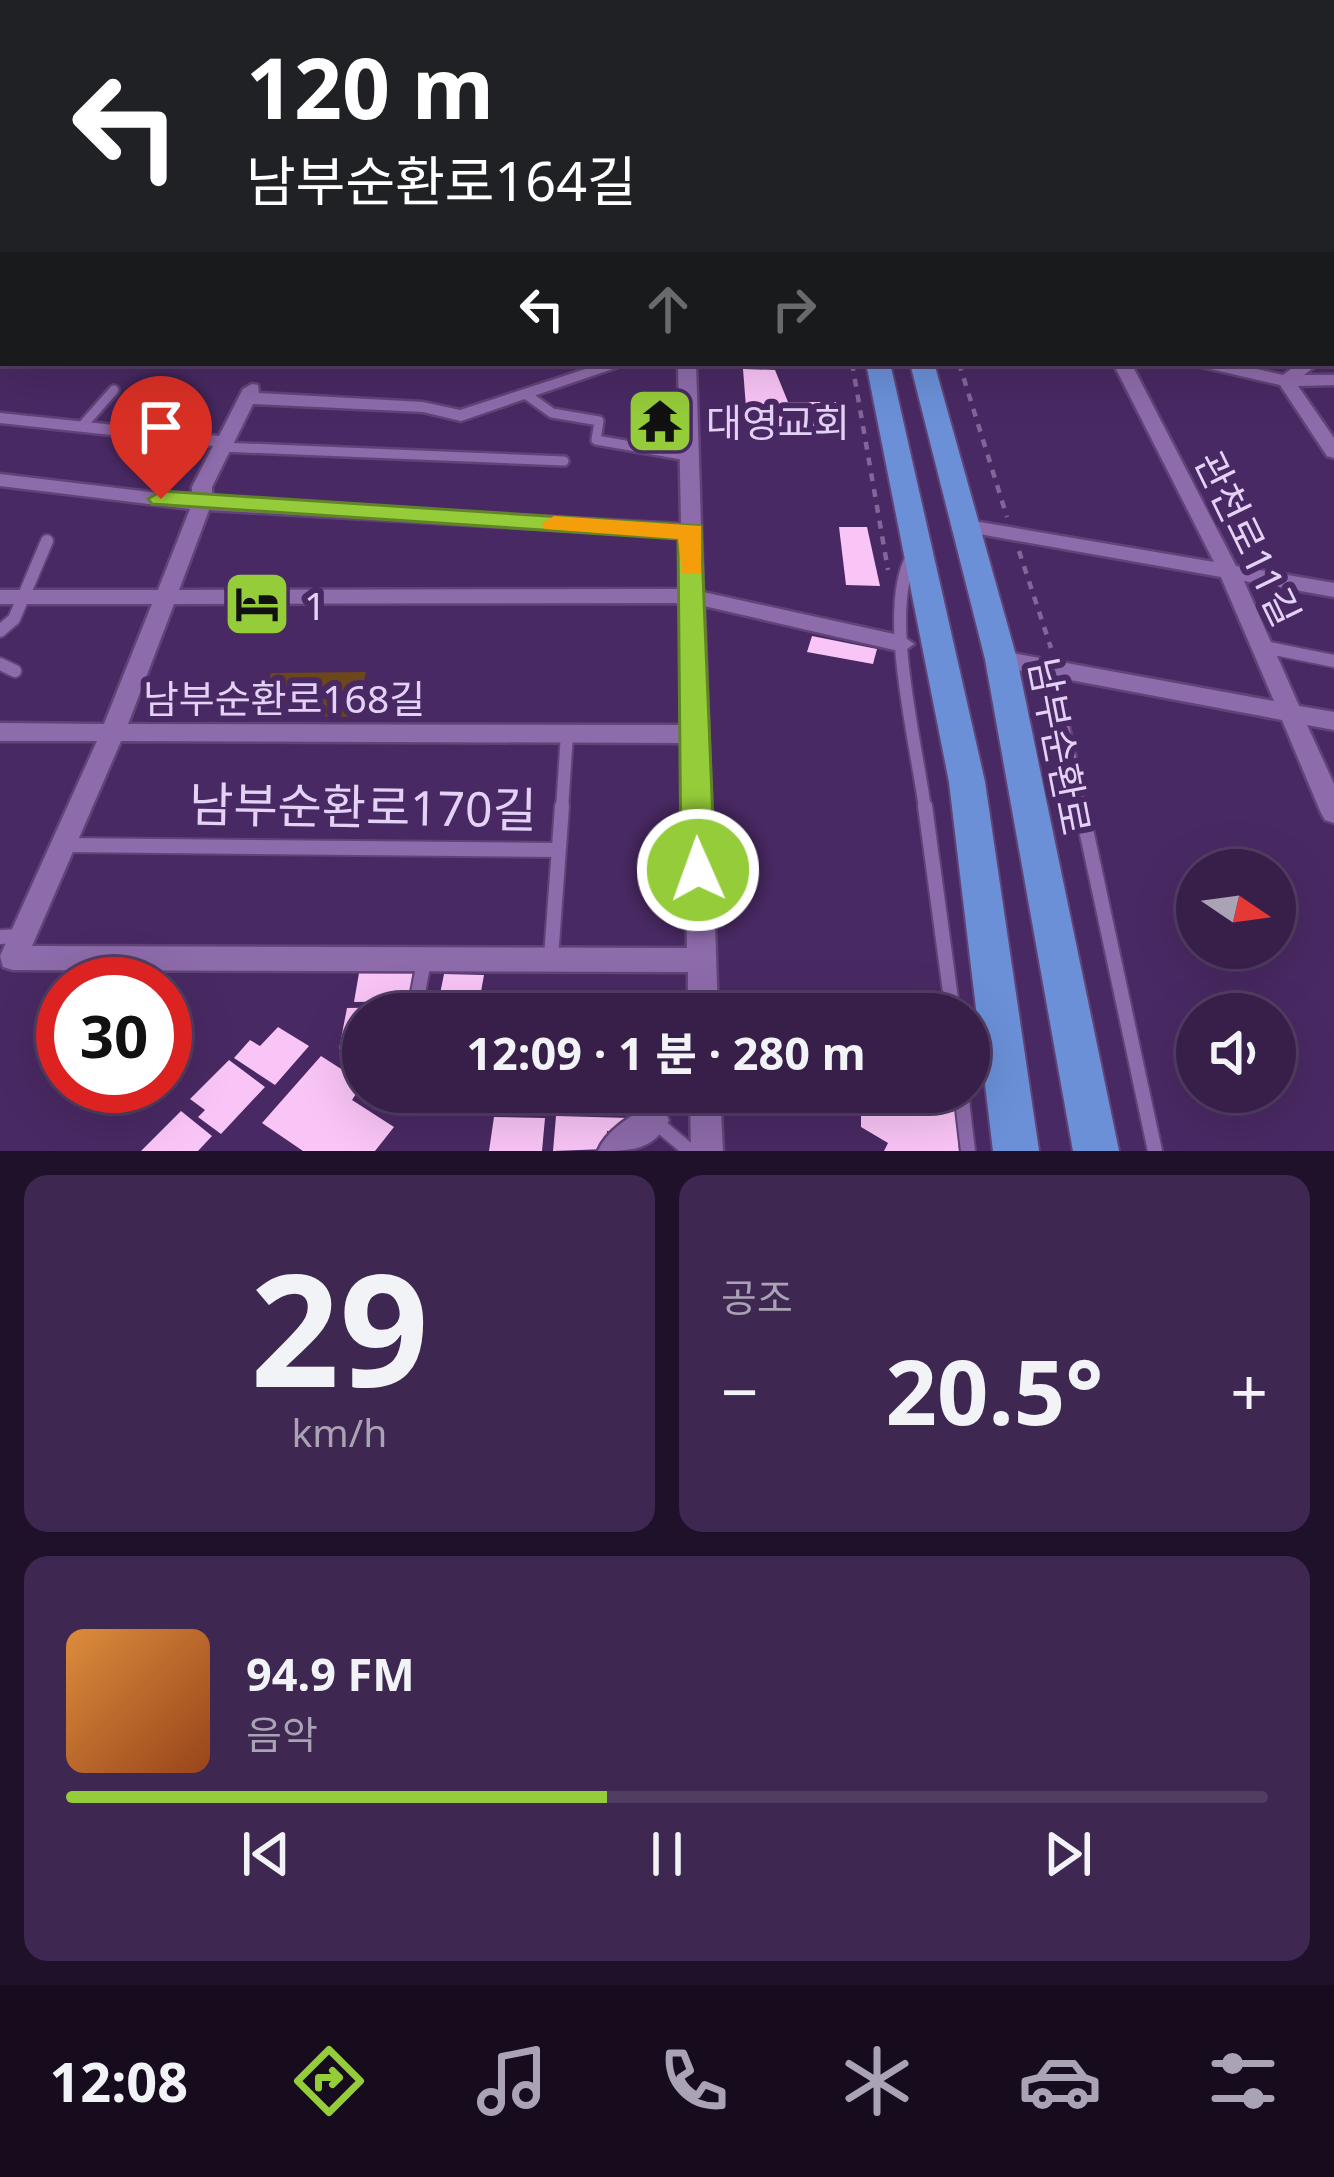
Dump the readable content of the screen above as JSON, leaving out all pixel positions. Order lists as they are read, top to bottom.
{
  "streets": {
    "main road": ["남부순환로"],
    "street": ["관천로11길", "남부순환로168길"],
    "lane": ["남부순환로170길"]
  },
  "places": {
    "temple": ["대영교회"],
    "hotel": ["1"]
  },
  "north": "right",
  "page": {
    "turn": ["120 m", "남부순환로164길"],
    "limit": "30",
    "trip": "12:09 · 1 분 · 280 m",
    "tile": [
      ["29", "km/h"],
      "공조"
    ],
    "heat": ["−", "20.5°", "+"],
    "song": ["94.9 FM", "음악"],
    "tabs": "12:08"
  }
}
